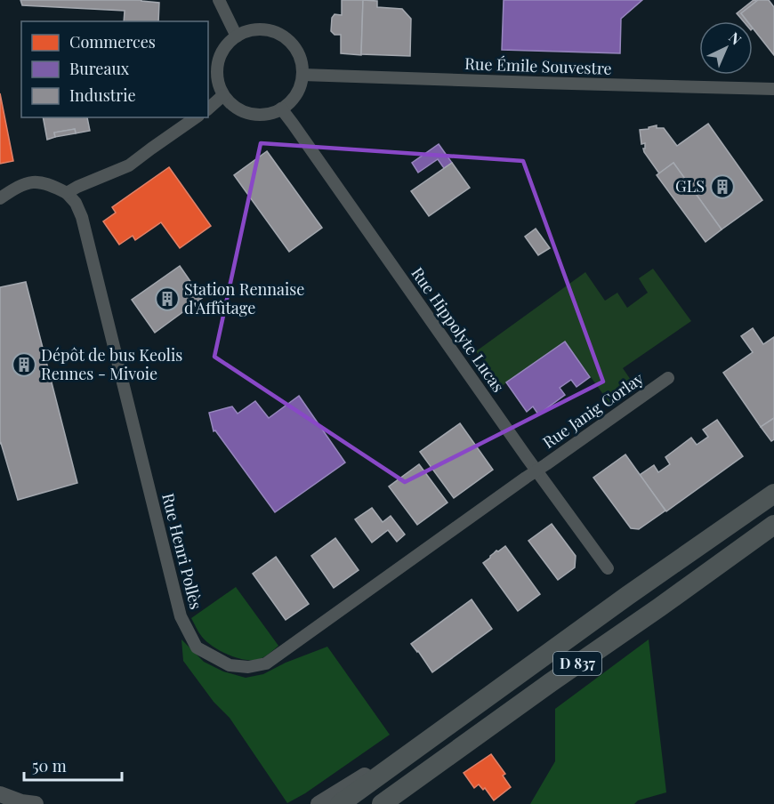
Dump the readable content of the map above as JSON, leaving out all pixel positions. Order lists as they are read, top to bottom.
{
  "streets": {
    "main road": ["D 837"],
    "street": [
      "Rue Émile Souvestre",
      "Rue Hippolyte Lucas",
      "Rue Janig Corlay",
      "Rue Henri Pollès"
    ]
  },
  "crossings": [
    ["Rue Émile Souvestre", "Rue Hippolyte Lucas"],
    ["Rue Hippolyte Lucas", "Rue Janig Corlay"],
    ["Rue Hippolyte Lucas", "Rue Henri Pollès"],
    ["Rue Janig Corlay", "Rue Henri Pollès"]
  ],
  "places": {
    "building": ["GLS", "Station Rennaise d'Affûtage", "Dépôt de bus Keolis Rennes - Mivoie"]
  },
  "legend": ["Commerces", "Bureaux", "Industrie"],
  "scale_bar": "50 m",
  "north": "top right"
}
